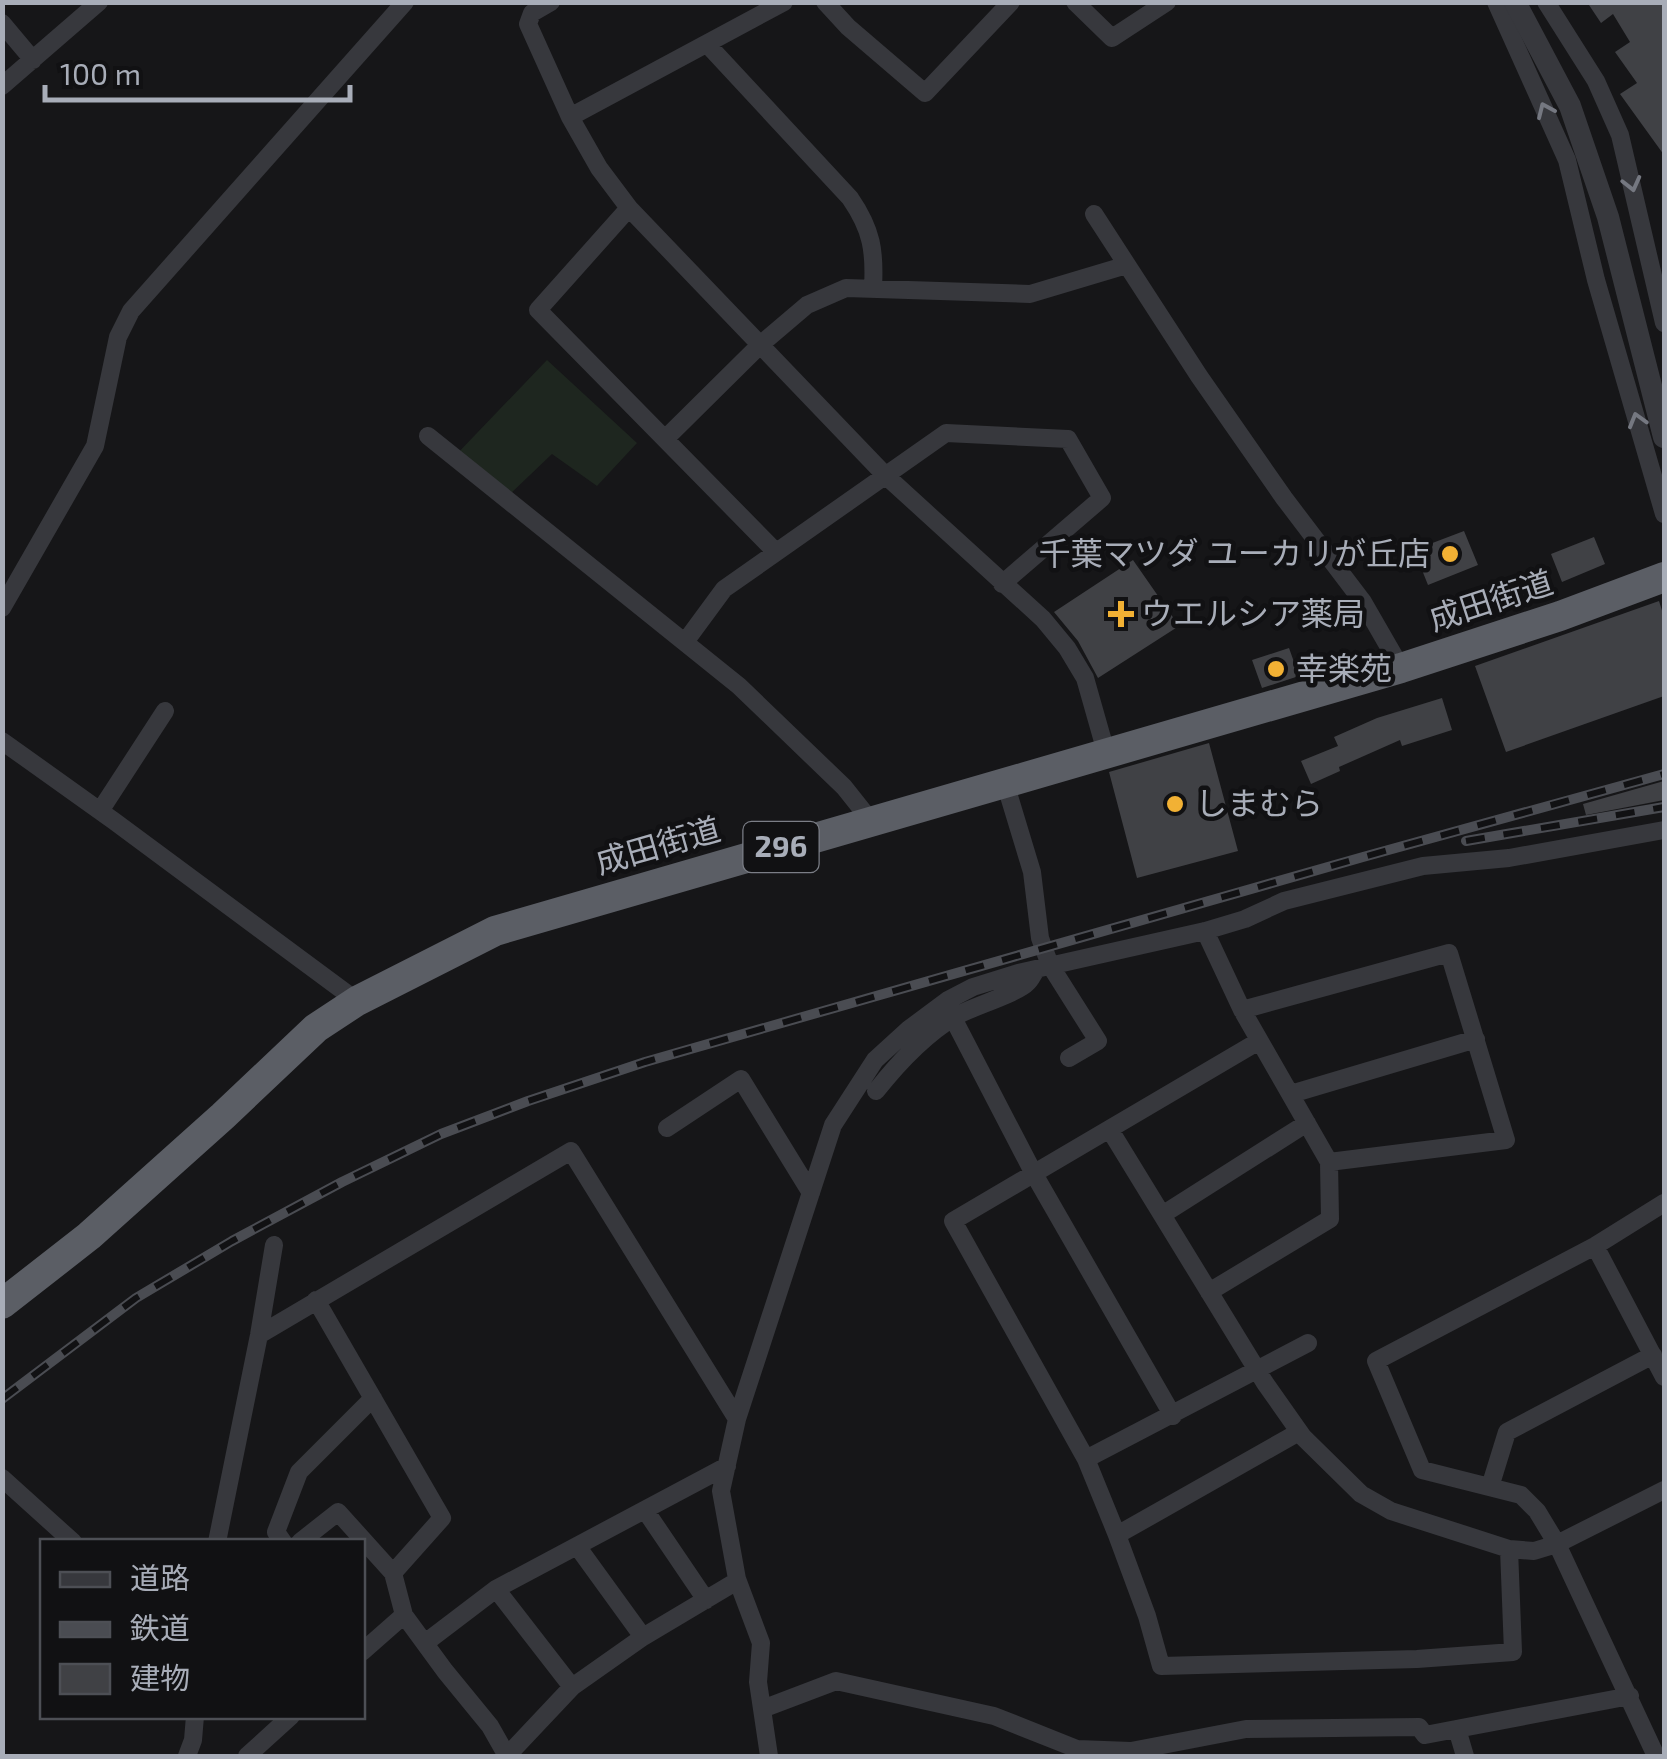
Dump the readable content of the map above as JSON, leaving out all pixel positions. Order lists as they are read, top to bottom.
{
  "streets": {
    "highway": ["成田街道", "296"]
  },
  "places": {
    "other": ["千葉マツダ ユーカリが丘店", "幸楽苑", "しまむら"],
    "health": ["ウエルシア薬局"]
  },
  "legend": ["道路", "鉄道", "建物"],
  "scale_bar": "100 m"
}
